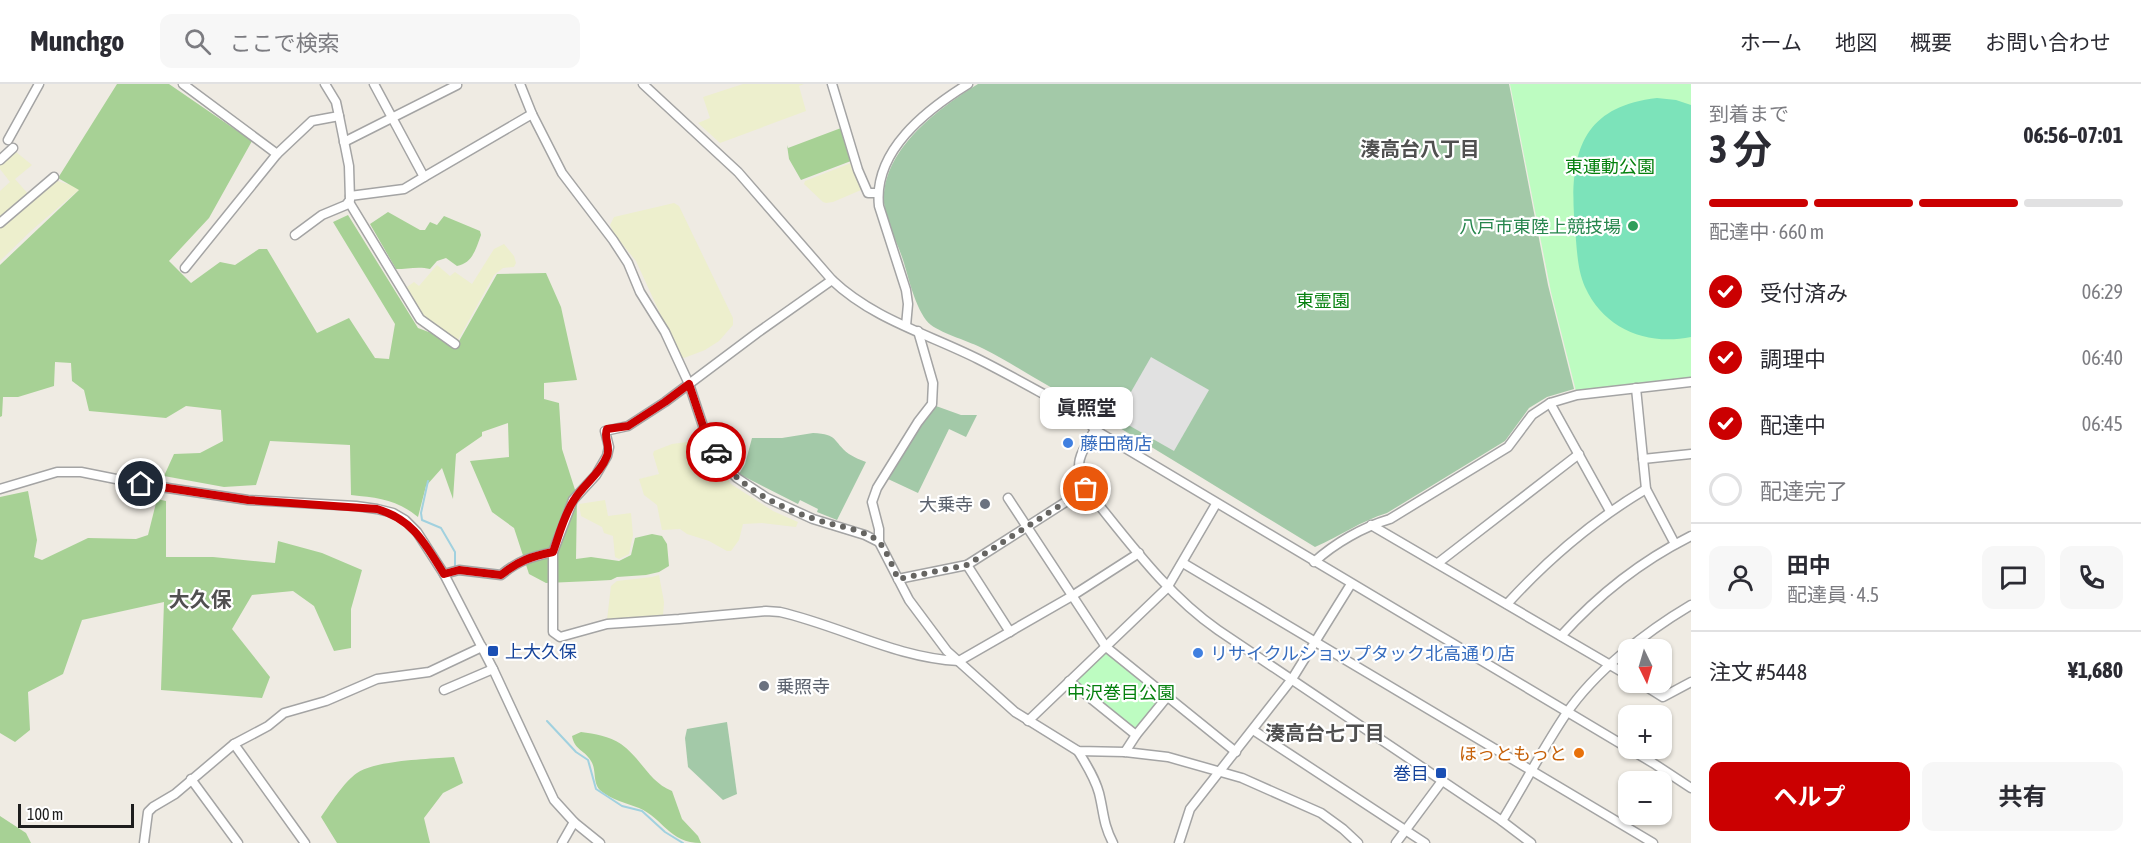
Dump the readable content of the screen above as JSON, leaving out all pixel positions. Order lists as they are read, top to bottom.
{
  "districts": ["湊高台八丁目", "大久保", "湊高台七丁目"],
  "parks": ["東運動公園", "東霊園", "中沢巻目公園"],
  "places": {
    "other": [
      "八戸市東陸上競技場",
      "藤田商店",
      "眞照堂",
      "大乗寺",
      "リサイクルショップタック北高通り店",
      "乗照寺",
      "ほっともっと"
    ],
    "transit": ["上大久保", "巻目"]
  },
  "scale_bar": "100 m",
  "north": "bottom",
  "page": {
    "header": "Munchgo",
    "search": "ここで検索",
    "nav": [
      "ホーム",
      "地図",
      "概要",
      "お問い合わせ"
    ],
    "heading": ["3 分", "到着まで", "06:56–07:01"],
    "panel": [
      "田中",
      "配達員 · 4.5",
      "注文 #5448",
      "¥1,680"
    ],
    "bar": "配達中 · 660 m",
    "list": [
      ["受付済み", "06:29"],
      ["調理中", "06:40"],
      ["配達中", "06:45"],
      "配達完了"
    ],
    "bubble": "眞照堂",
    "map_buttons": ["+", "−"],
    "buttons": ["ヘルプ", "共有"],
    "scale": "100 m"
  }
}
